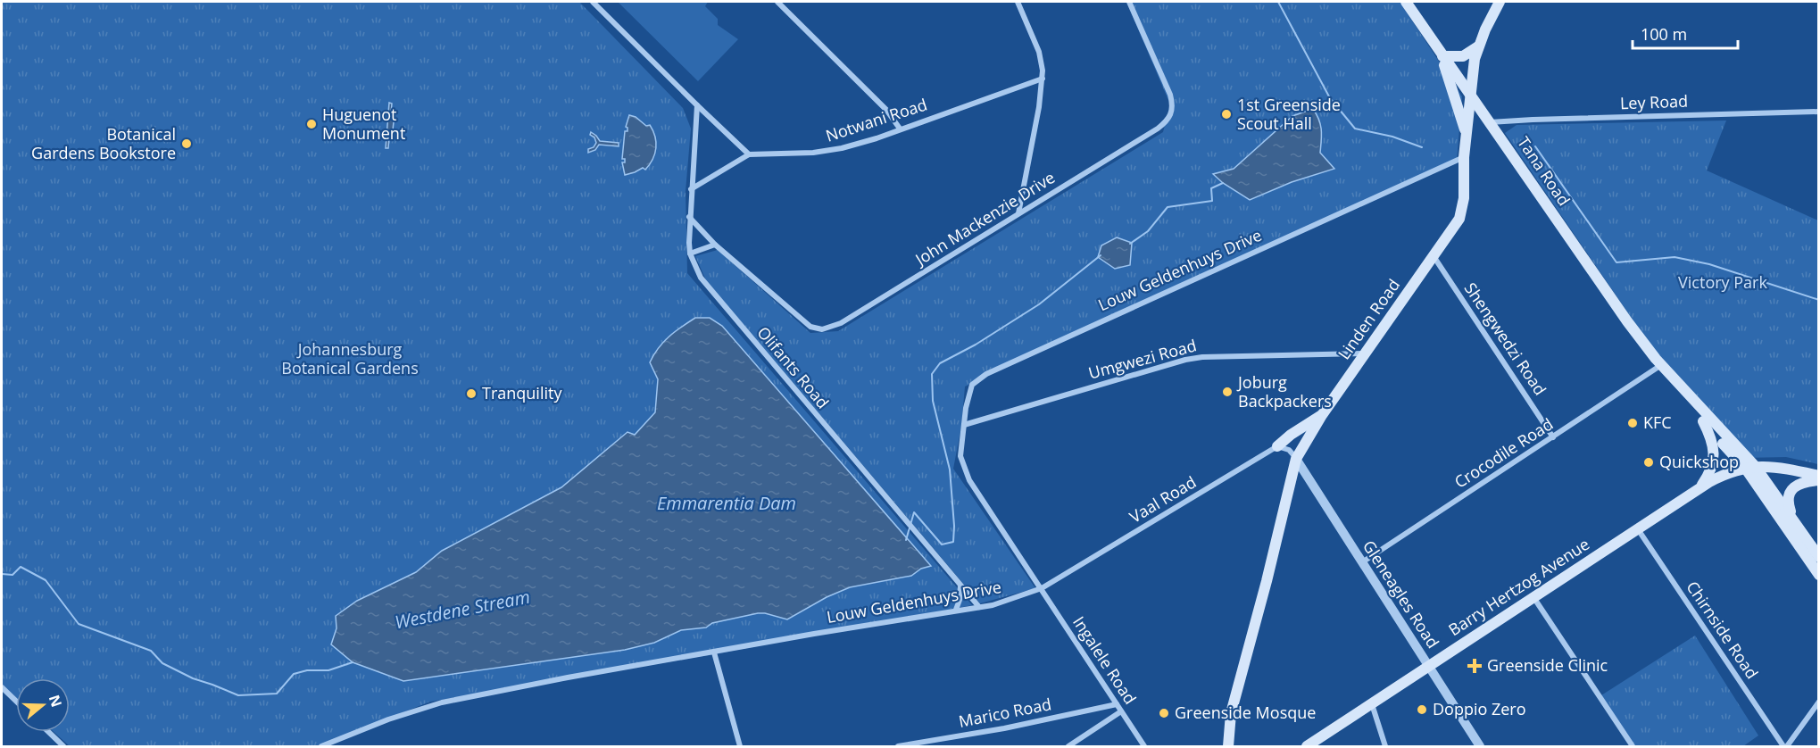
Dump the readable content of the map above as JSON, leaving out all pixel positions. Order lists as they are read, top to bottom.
{
  "streets": {
    "main road": ["Tana Road", "Linden Road", "Barry Hertzog Avenue"],
    "street": [
      "Ley Road",
      "Notwani Road",
      "John Mackenzie Drive",
      "Louw Geldenhuys Drive",
      "Shengwedzi Road",
      "Umgwezi Road",
      "Olifants Road",
      "Crocodile Road",
      "Vaal Road",
      "Gleneagles Road",
      "Chirnside Road",
      "Ingalele Road",
      "Marico Road"
    ]
  },
  "crossings": [
    ["Ley Road", "Tana Road"],
    ["Notwani Road", "Olifants Road"],
    ["Tana Road", "Linden Road"],
    ["Tana Road", "Crocodile Road"],
    ["Tana Road", "Barry Hertzog Avenue"],
    ["John Mackenzie Drive", "Olifants Road"],
    ["Louw Geldenhuys Drive", "Linden Road"],
    ["Louw Geldenhuys Drive", "Umgwezi Road"],
    ["Louw Geldenhuys Drive", "Olifants Road"],
    ["Louw Geldenhuys Drive", "Vaal Road"],
    ["Louw Geldenhuys Drive", "Ingalele Road"],
    ["Linden Road", "Shengwedzi Road"],
    ["Linden Road", "Umgwezi Road"],
    ["Linden Road", "Gleneagles Road"],
    ["Shengwedzi Road", "Crocodile Road"],
    ["Crocodile Road", "Gleneagles Road"],
    ["Vaal Road", "Ingalele Road"],
    ["Barry Hertzog Avenue", "Gleneagles Road"],
    ["Barry Hertzog Avenue", "Chirnside Road"],
    ["Ingalele Road", "Marico Road"]
  ],
  "water": ["Emmarentia Dam", "Westdene Stream"],
  "parks": ["Victory Park", "Johannesburg Botanical Gardens"],
  "places": {
    "other": [
      "1st Greenside Scout Hall",
      "Huguenot Monument",
      "Botanical Gardens Bookstore",
      "Joburg Backpackers",
      "Tranquility",
      "KFC",
      "Quickshop",
      "Doppio Zero",
      "Greenside Mosque"
    ],
    "health": ["Greenside Clinic"]
  },
  "scale_bar": "100 m",
  "north": "right"
}
